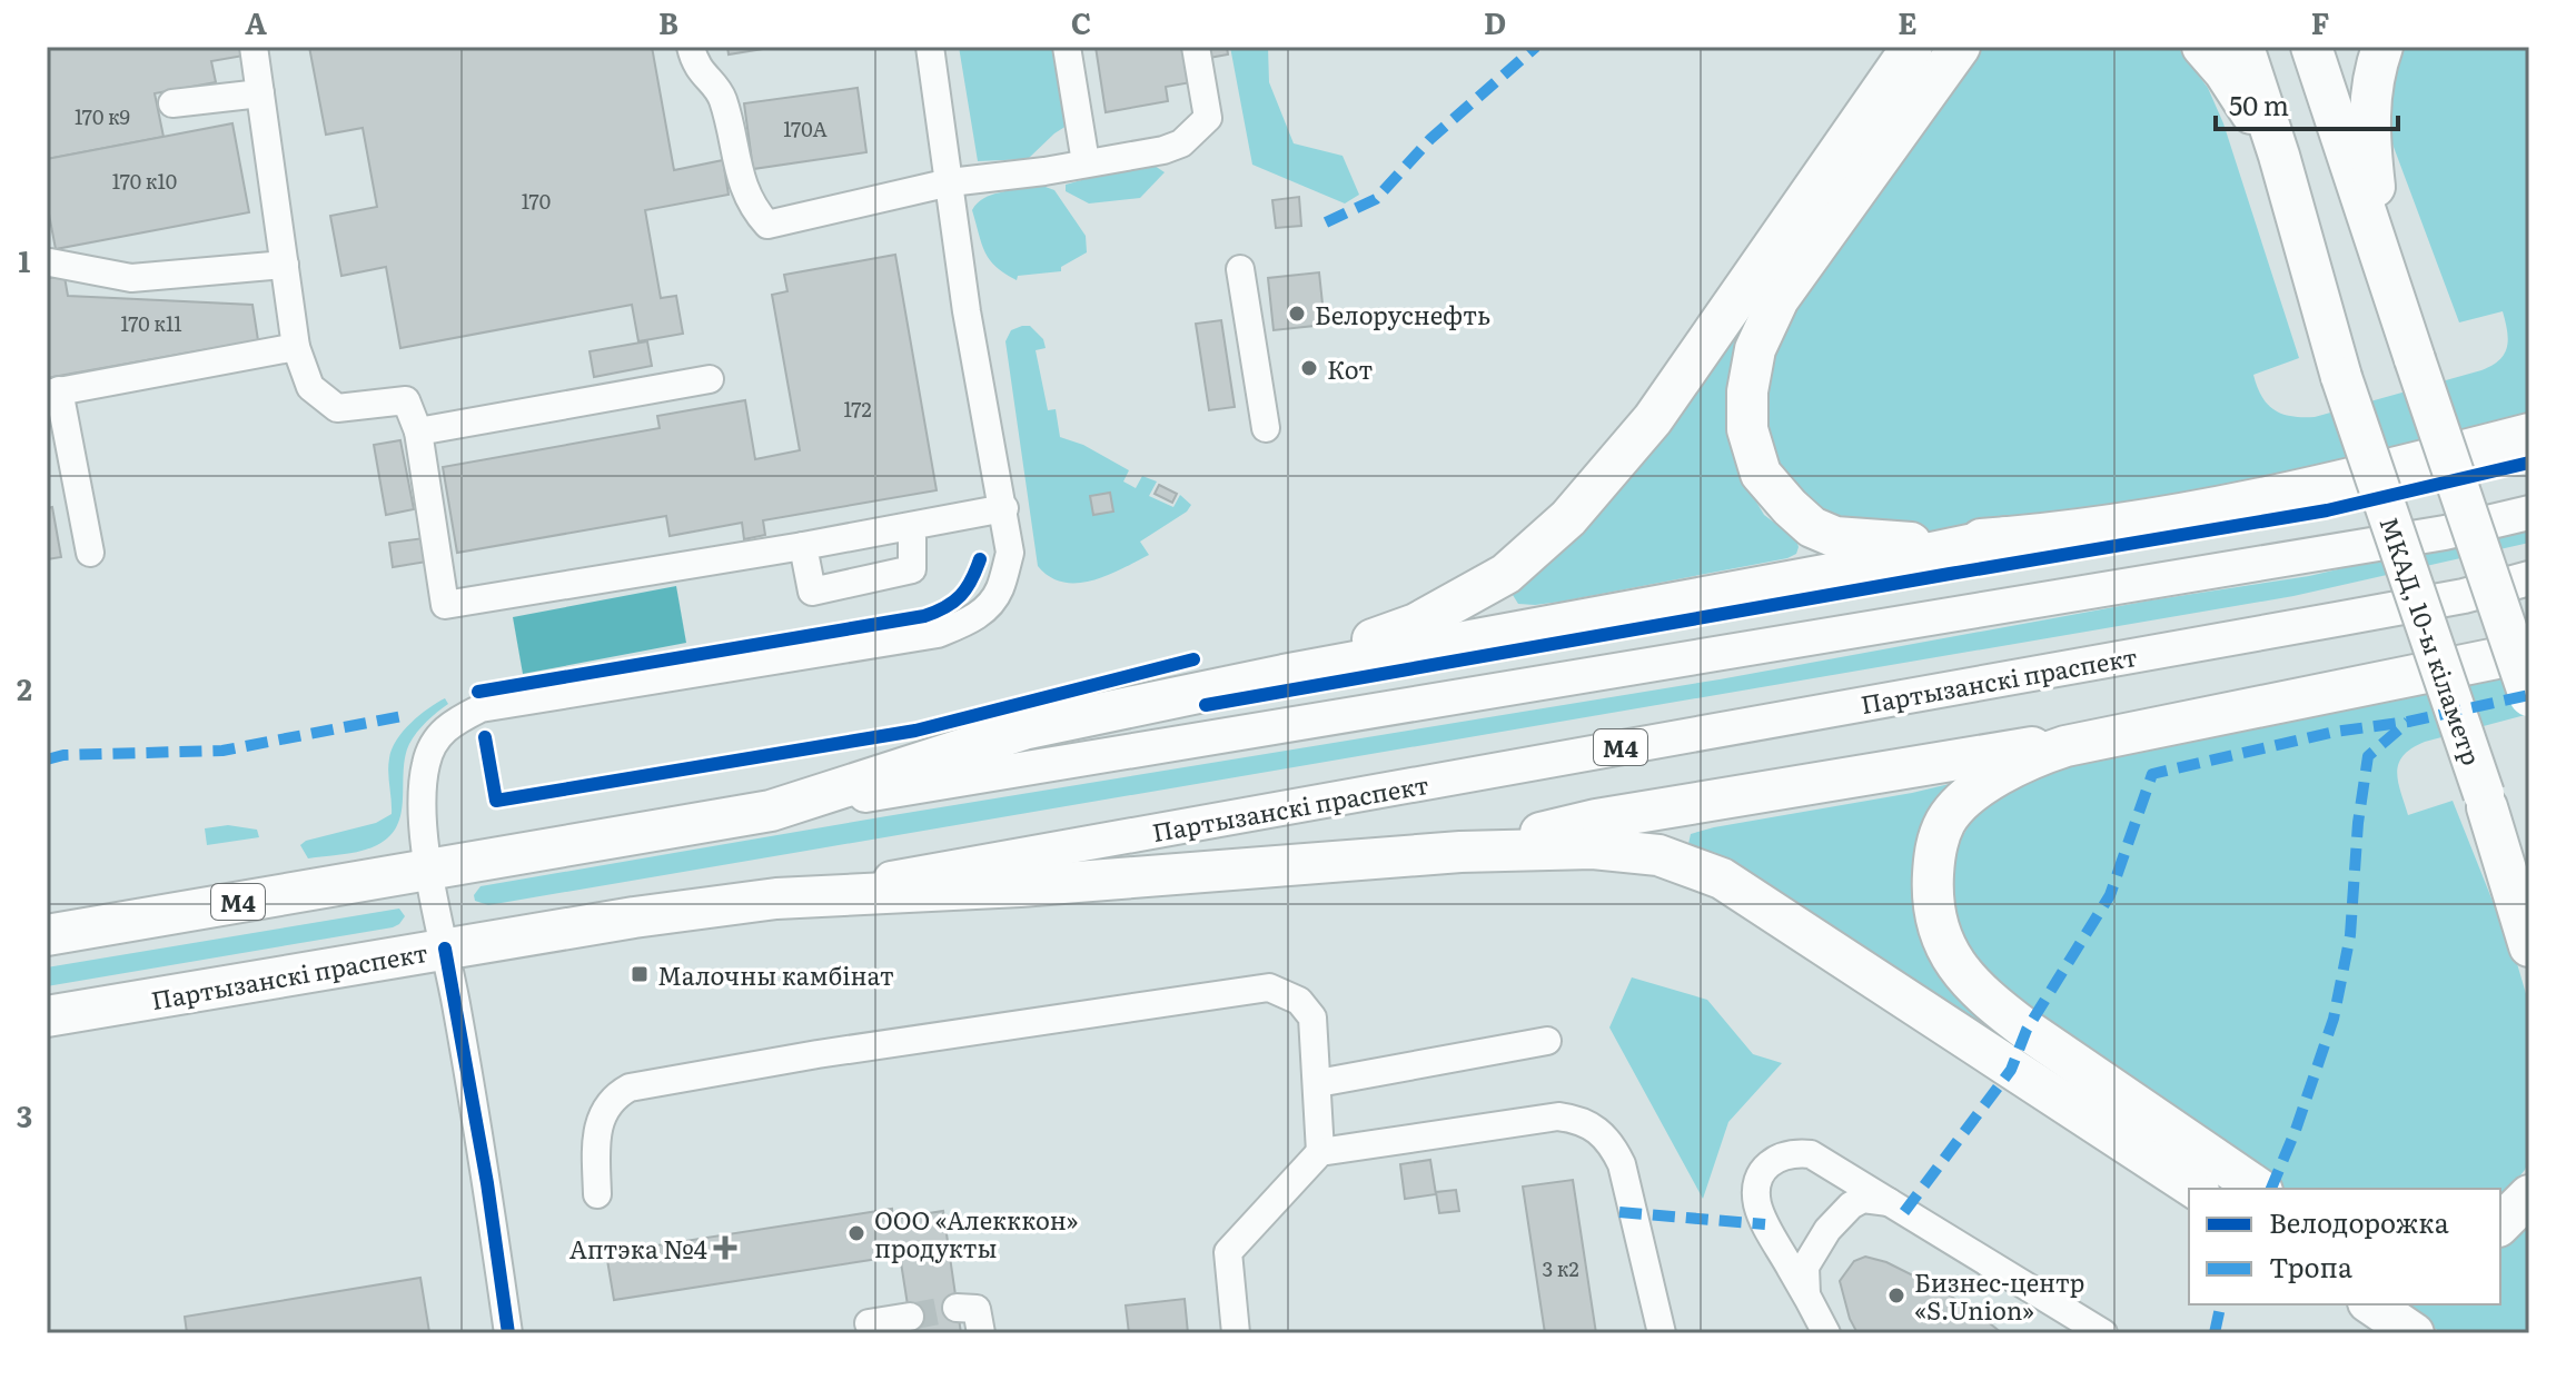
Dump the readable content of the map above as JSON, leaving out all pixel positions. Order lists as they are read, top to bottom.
{
  "streets": {
    "highway": ["МКАД, 10-ы кіламетр", "Партызанскі праспект", "М4"]
  },
  "places": {
    "other": [
      "Белоруснефть",
      "Кот",
      "ООО «Алекккон» продукты",
      "Бизнес-центр «S.Union»"
    ],
    "transit": ["Малочны камбінат"],
    "health": ["Аптэка №4"]
  },
  "house_numbers": [
    "170 к9",
    "170А",
    "170 к10",
    "170",
    "170 к11",
    "172",
    "3 к2"
  ],
  "legend": ["Велодорожка", "Тропа"],
  "scale_bar": "50 m",
  "grid": {
    "columns": [
      "A",
      "B",
      "C",
      "D",
      "E",
      "F"
    ],
    "rows": ["1", "2", "3"]
  }
}
